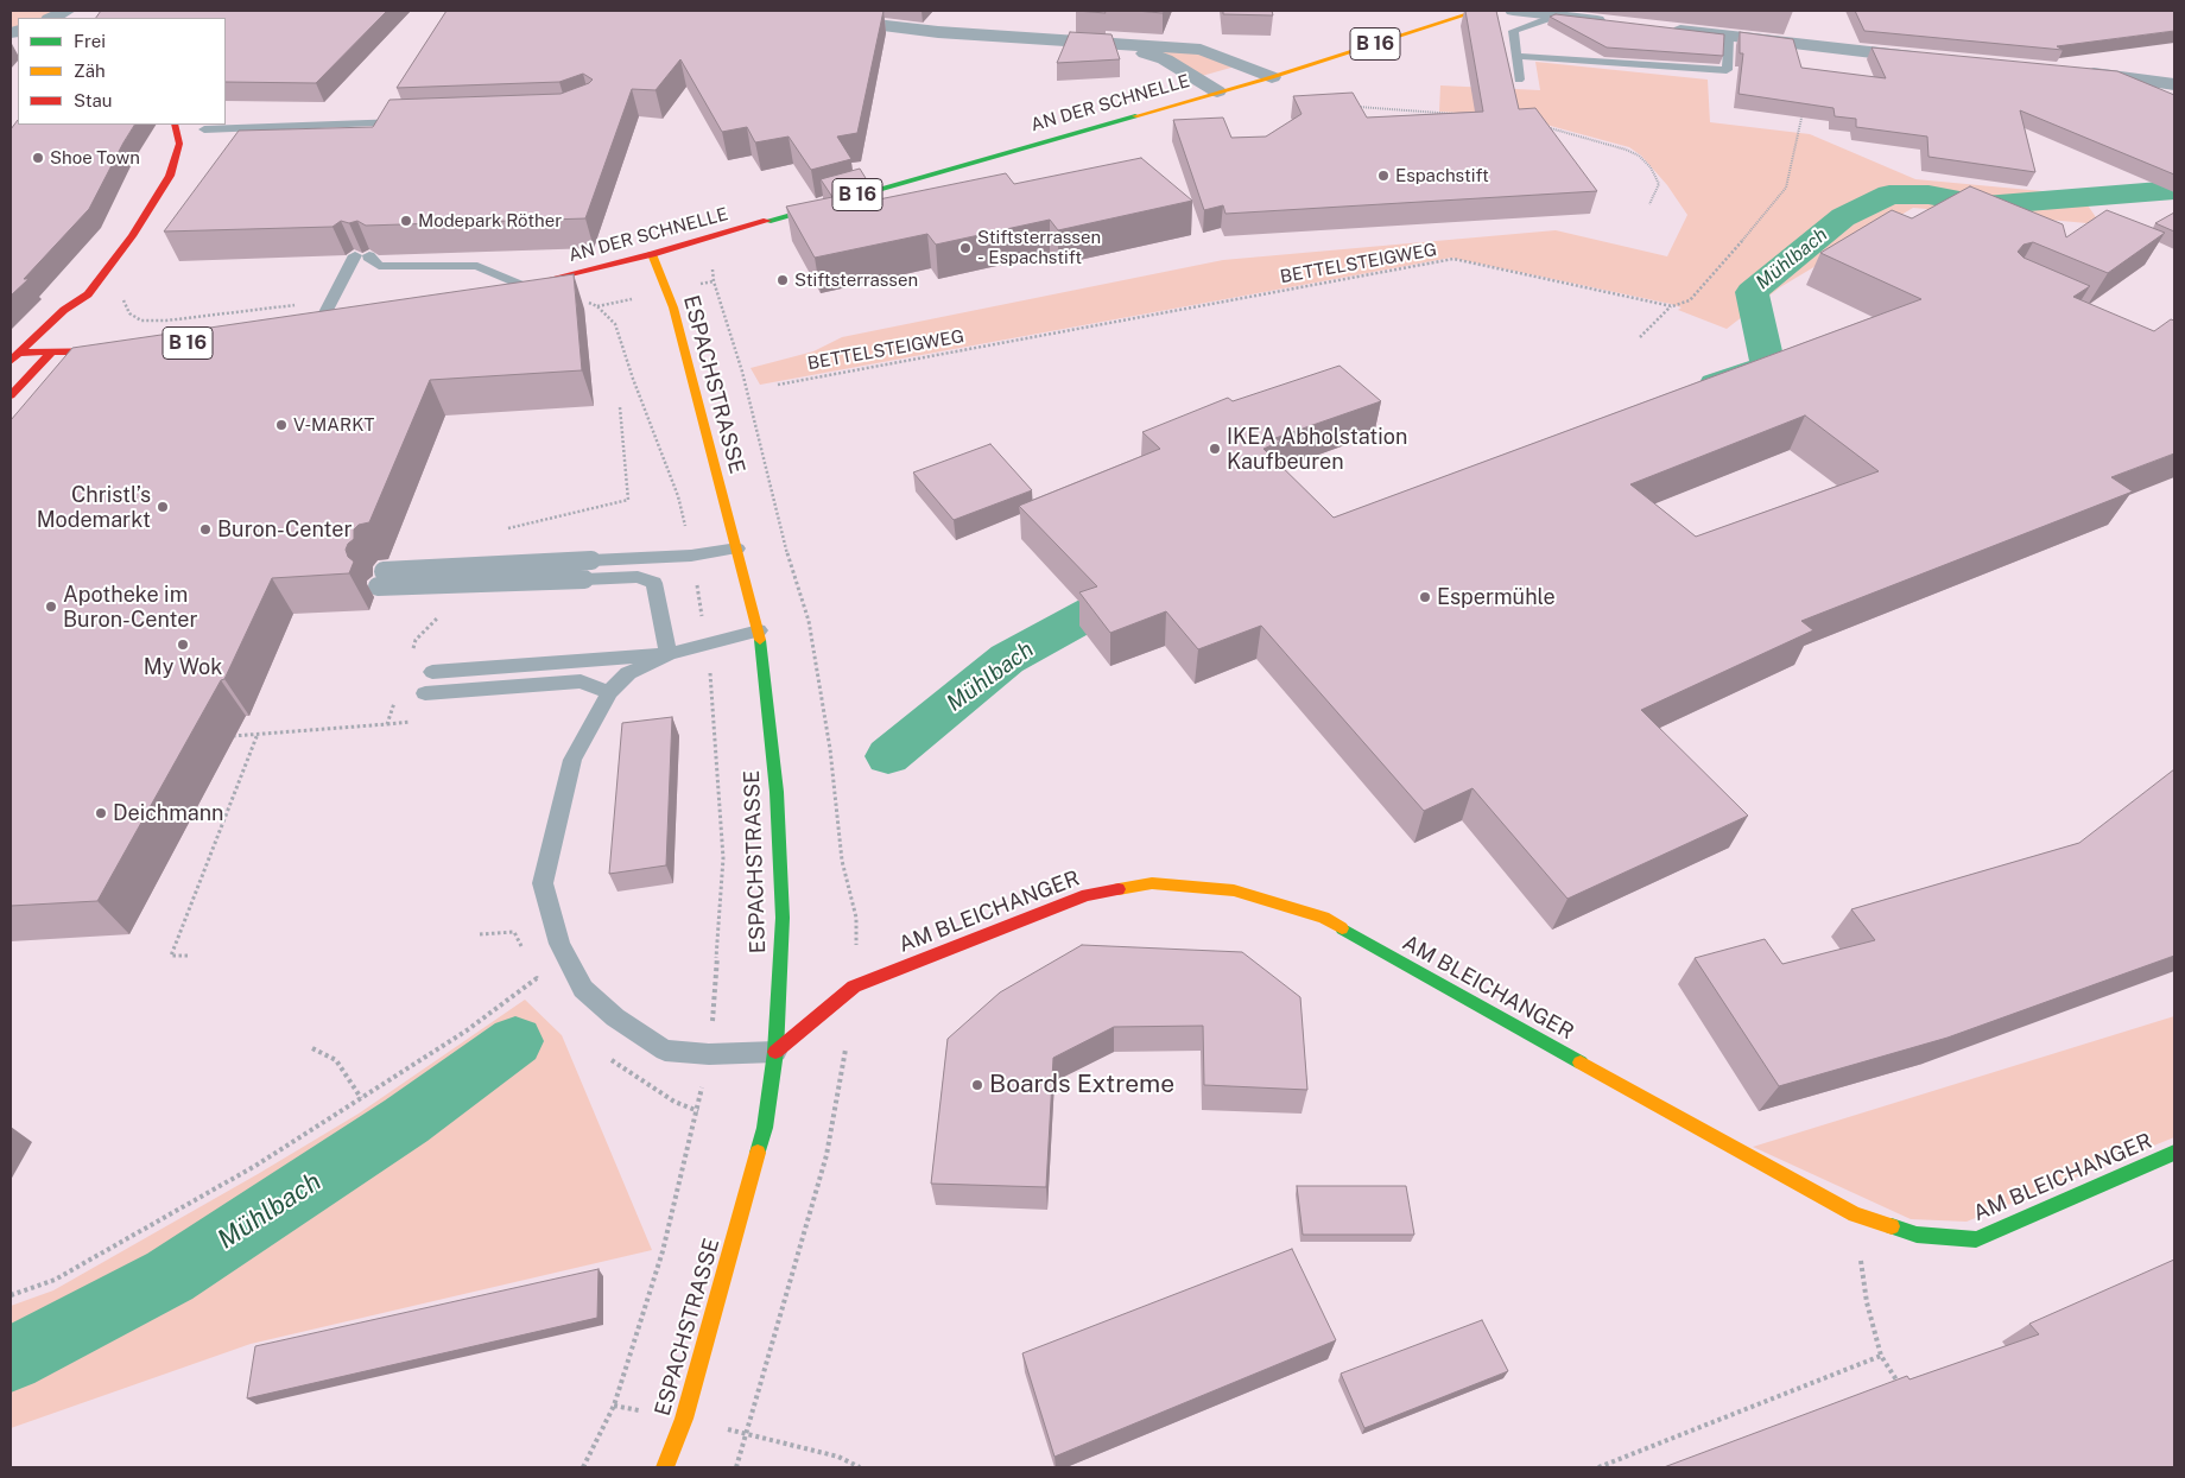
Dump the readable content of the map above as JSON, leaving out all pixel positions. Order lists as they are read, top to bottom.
{
  "streets": {
    "street": [
      "B 16",
      "AN DER SCHNELLE",
      "ESPACHSTRASSE",
      "AM BLEICHANGER"
    ],
    "path": ["BETTELSTEIGWEG"]
  },
  "crossings": [
    ["B 16", "AN DER SCHNELLE"],
    ["AN DER SCHNELLE", "ESPACHSTRASSE"],
    ["ESPACHSTRASSE", "AM BLEICHANGER"]
  ],
  "water": ["Mühlbach"],
  "places": [
    "Shoe Town",
    "Espachstift",
    "Modepark Röther",
    "Stiftsterrassen - Espachstift",
    "Stiftsterrassen",
    "V-MARKT",
    "IKEA Abholstation Kaufbeuren",
    "Christl’s Modemarkt",
    "Buron-Center",
    "Espermühle",
    "Apotheke im Buron-Center",
    "My Wok",
    "Deichmann",
    "Boards Extreme"
  ],
  "legend": ["Frei", "Zäh", "Stau"]
}
